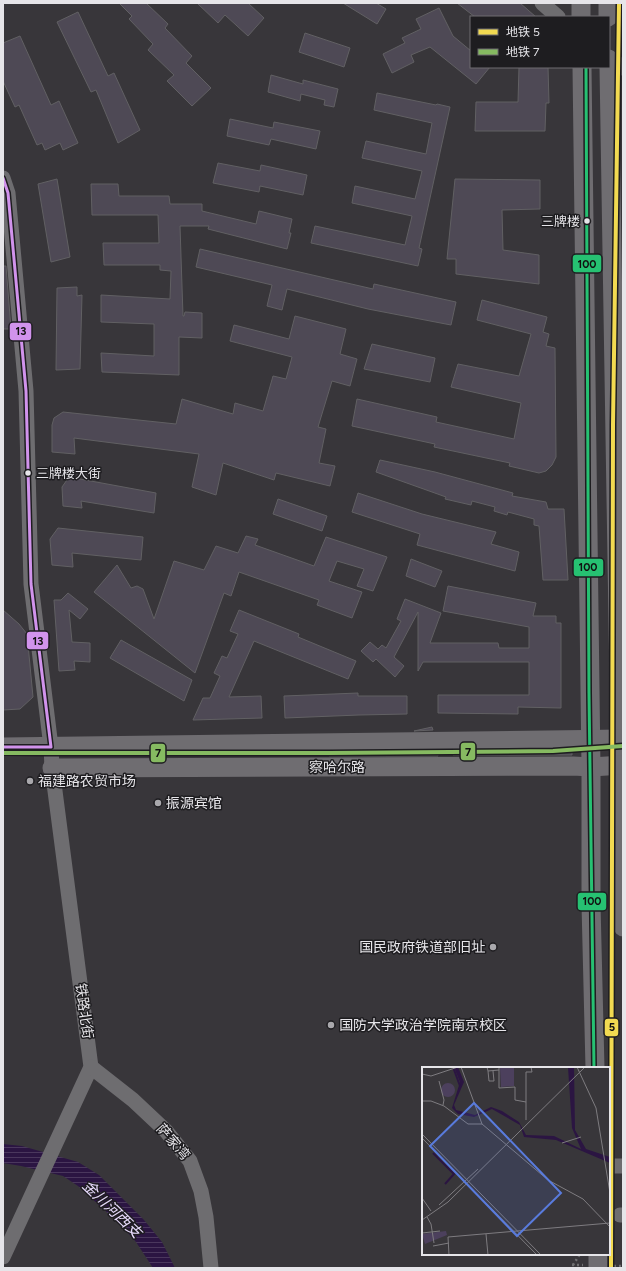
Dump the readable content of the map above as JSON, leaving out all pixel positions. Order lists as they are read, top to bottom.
{
  "streets": {
    "main road": ["察哈尔路"],
    "street": ["铁路北街", "萨家湾"]
  },
  "crossings": [
    ["察哈尔路", "铁路北街"],
    ["铁路北街", "萨家湾"]
  ],
  "water": ["金川河西支"],
  "places": [
    "三牌楼",
    "三牌楼大街",
    "福建路农贸市场",
    "振源宾馆",
    "国民政府铁道部旧址",
    "国防大学政治学院南京校区"
  ],
  "lines": [
    "metro line 5",
    "transit line 100",
    "transit line 13",
    "metro line 7"
  ],
  "legend": ["地铁 5", "地铁 7"]
}
